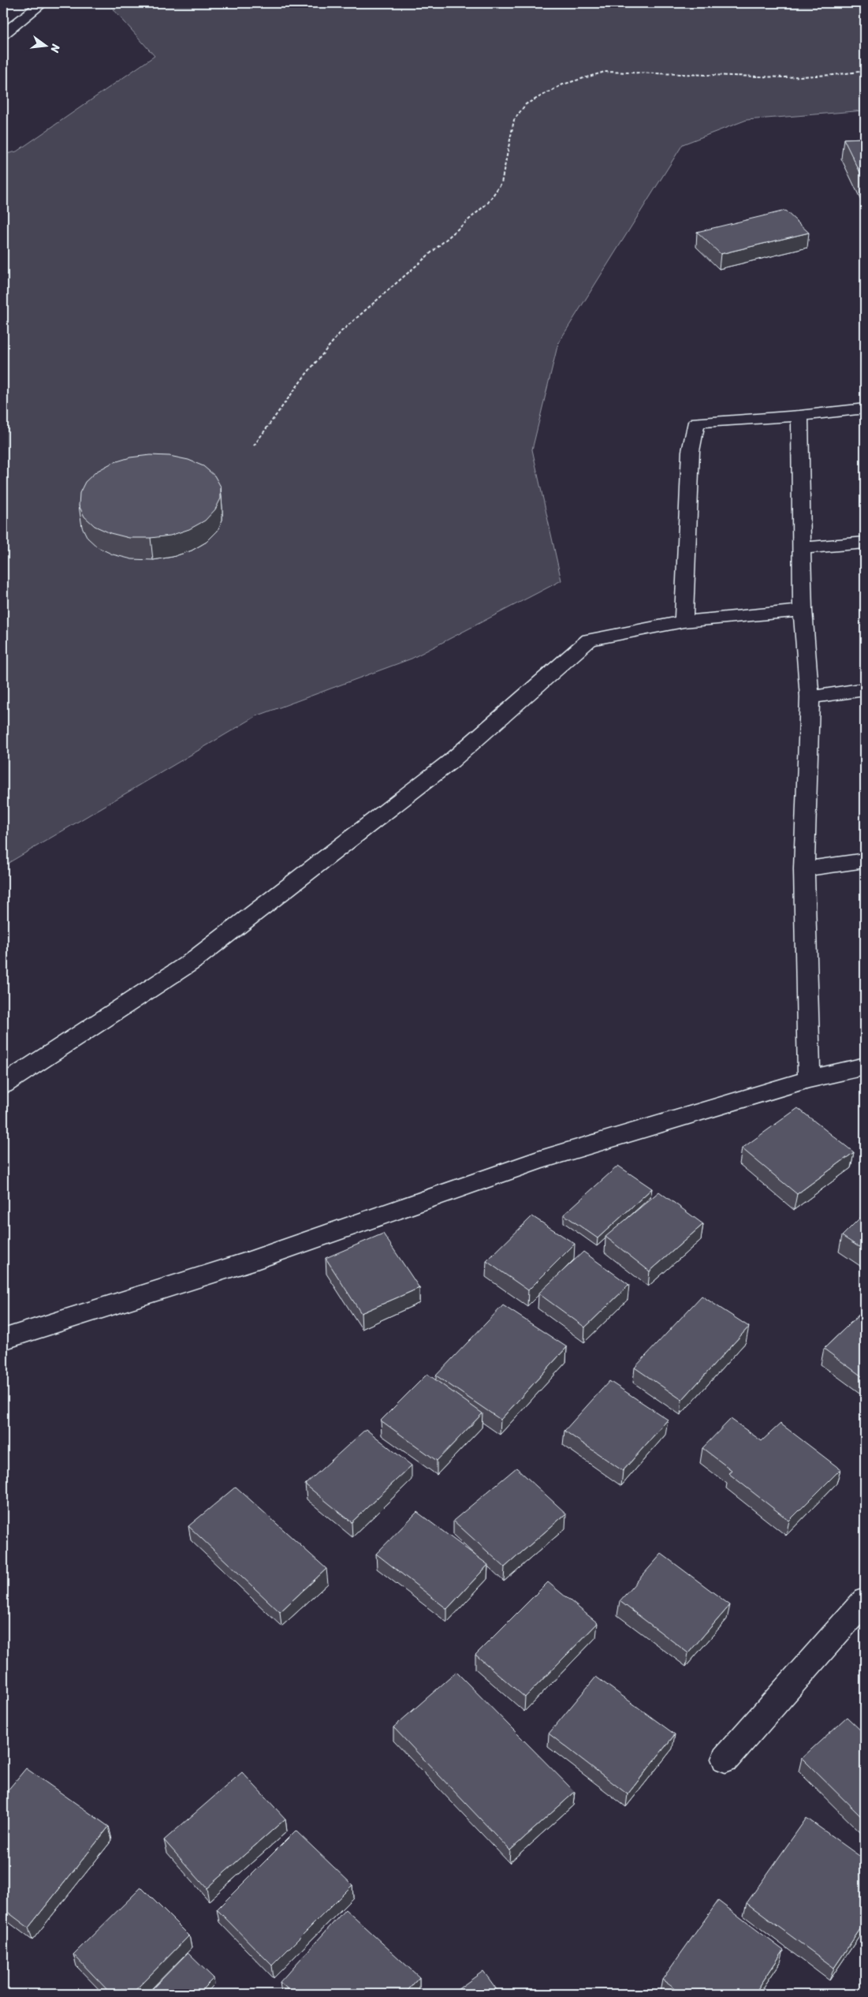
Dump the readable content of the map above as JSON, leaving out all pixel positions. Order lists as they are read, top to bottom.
{
  "north": "right"
}
